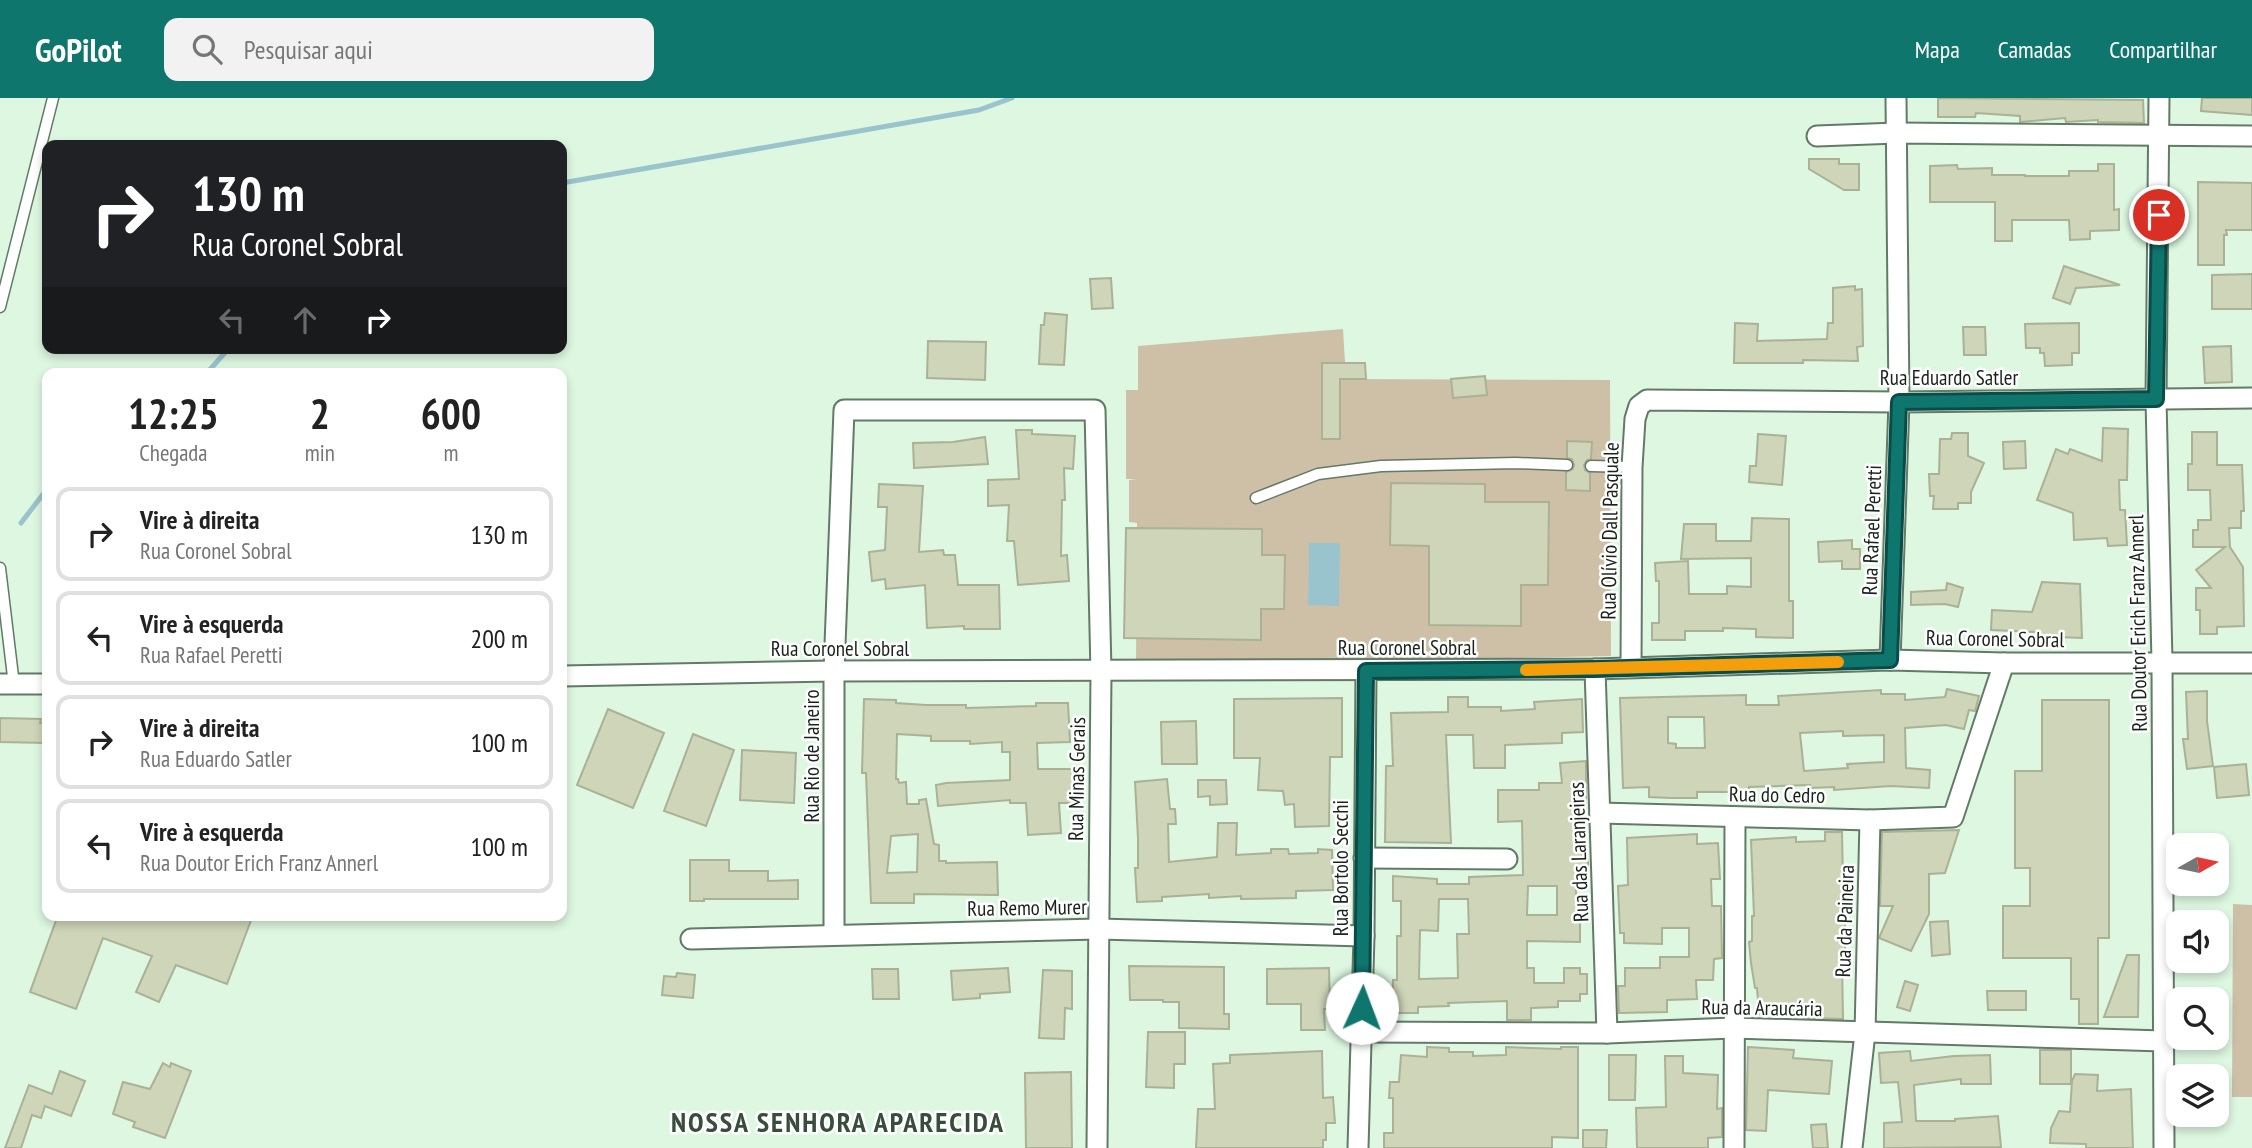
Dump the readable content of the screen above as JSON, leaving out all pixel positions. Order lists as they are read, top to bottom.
{
  "streets": {
    "street": [
      "Rua Eduardo Satler",
      "Rua Rafael Peretti",
      "Rua Olívio Dall Pasquale",
      "Rua Doutor Erich Franz Annerl",
      "Rua Coronel Sobral",
      "Rua Rio de Janeiro",
      "Rua Minas Gerais",
      "Rua do Cedro",
      "Rua das Laranjeiras",
      "Rua Bortolo Secchi",
      "Rua Remo Murer",
      "Rua da Paineira",
      "Rua da Araucária"
    ]
  },
  "crossings": [
    ["Rua Eduardo Satler", "Rua Rafael Peretti"],
    ["Rua Eduardo Satler", "Rua Olívio Dall Pasquale"],
    ["Rua Eduardo Satler", "Rua Doutor Erich Franz Annerl"],
    ["Rua Rafael Peretti", "Rua Coronel Sobral"],
    ["Rua Olívio Dall Pasquale", "Rua Coronel Sobral"],
    ["Rua Doutor Erich Franz Annerl", "Rua Coronel Sobral"],
    ["Rua Doutor Erich Franz Annerl", "Rua da Araucária"],
    ["Rua Coronel Sobral", "Rua Rio de Janeiro"],
    ["Rua Coronel Sobral", "Rua Minas Gerais"],
    ["Rua Coronel Sobral", "Rua do Cedro"],
    ["Rua Coronel Sobral", "Rua das Laranjeiras"],
    ["Rua Coronel Sobral", "Rua Bortolo Secchi"],
    ["Rua Rio de Janeiro", "Rua Minas Gerais"],
    ["Rua Rio de Janeiro", "Rua Remo Murer"],
    ["Rua Minas Gerais", "Rua Remo Murer"],
    ["Rua do Cedro", "Rua das Laranjeiras"],
    ["Rua do Cedro", "Rua da Paineira"],
    ["Rua das Laranjeiras", "Rua da Araucária"],
    ["Rua Bortolo Secchi", "Rua Remo Murer"],
    ["Rua Bortolo Secchi", "Rua da Araucária"],
    ["Rua da Paineira", "Rua da Araucária"]
  ],
  "districts": ["NOSSA SENHORA APARECIDA"],
  "north": "right",
  "page": {
    "header": "GoPilot",
    "search": "Pesquisar aqui",
    "nav": ["Mapa", "Camadas", "Compartilhar"],
    "turn": ["130 m", "Rua Coronel Sobral"],
    "eta": [
      "12:25",
      "Chegada",
      "2",
      "min",
      "600",
      "m"
    ],
    "list": [
      {
        "name": "Vire à direita",
        "note": "Rua Coronel Sobral",
        "value": "130 m"
      },
      {
        "name": "Vire à esquerda",
        "note": "Rua Rafael Peretti",
        "value": "200 m"
      },
      {
        "name": "Vire à direita",
        "note": "Rua Eduardo Satler",
        "value": "100 m"
      },
      {
        "name": "Vire à esquerda",
        "note": "Rua Doutor Erich Franz Annerl",
        "value": "100 m"
      }
    ]
  }
}
